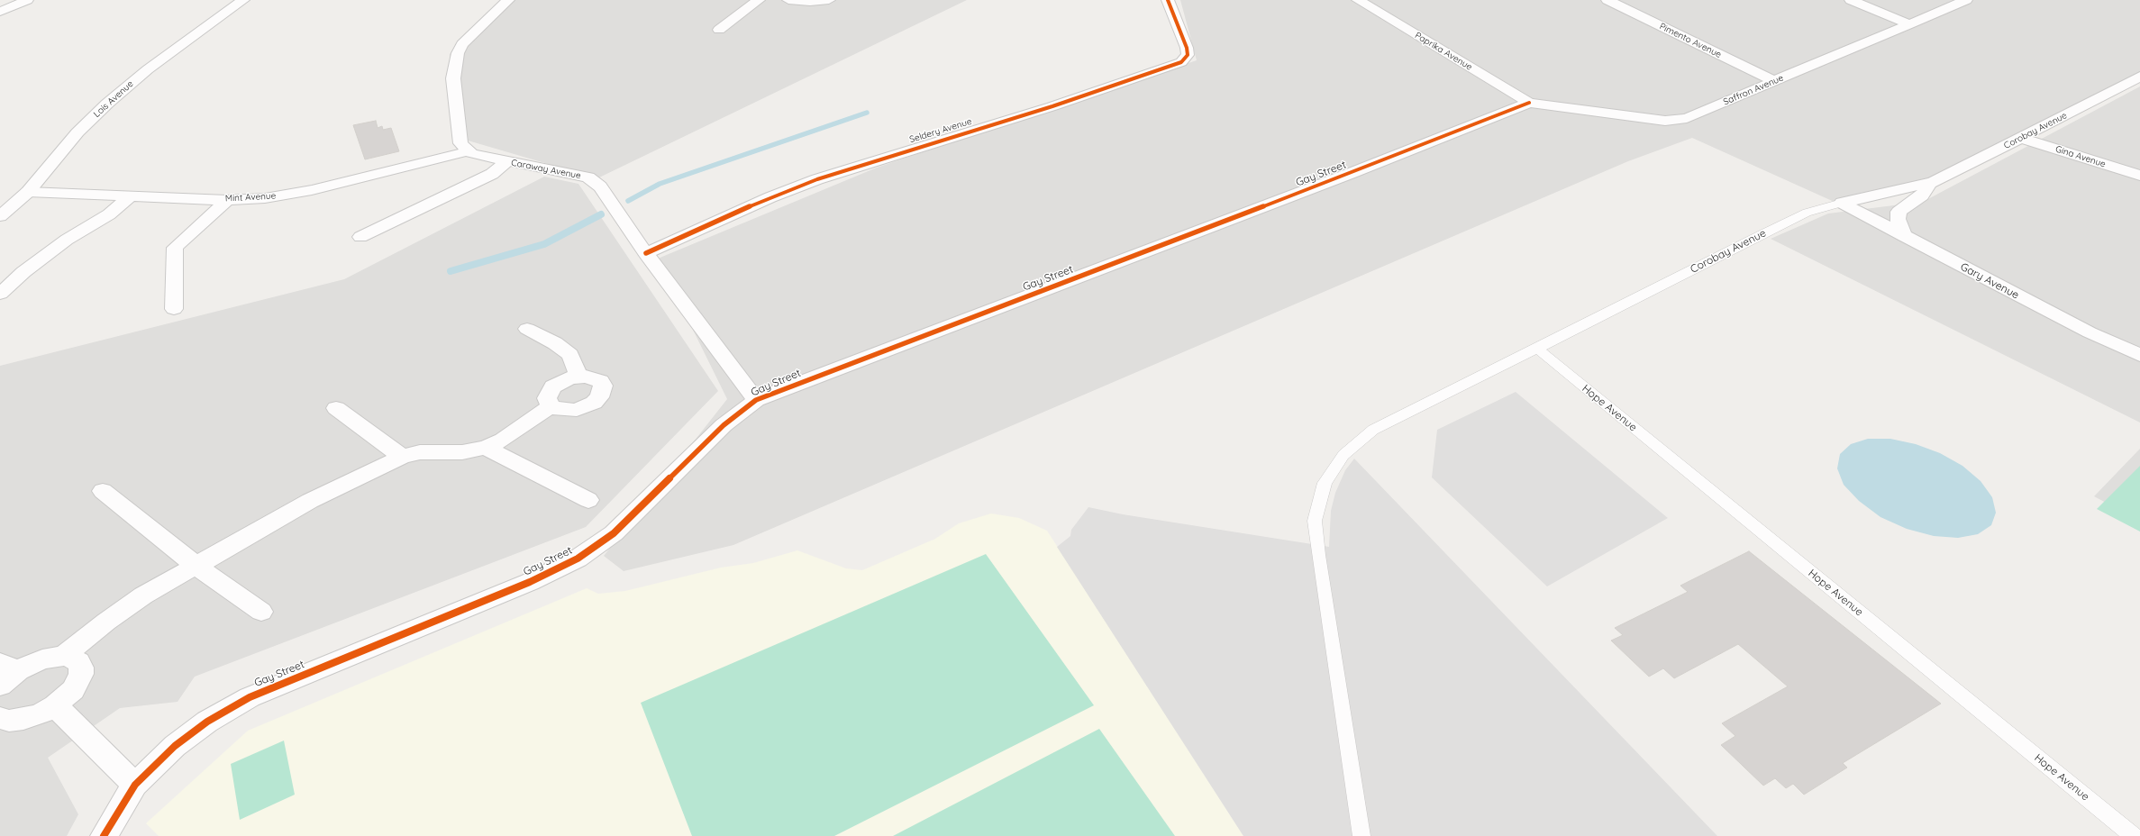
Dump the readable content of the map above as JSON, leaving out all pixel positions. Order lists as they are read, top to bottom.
{
  "streets": {
    "street": [
      "Pimento Avenue",
      "Paprika Avenue",
      "Saffron Avenue",
      "Lois Avenue",
      "Seldery Avenue",
      "Corobay Avenue",
      "Gina Avenue",
      "Caraway Avenue",
      "Gay Street",
      "Mint Avenue",
      "Gary Avenue"
    ],
    "lane": ["Hope Avenue"]
  },
  "crossings": [
    ["Pimento Avenue", "Saffron Avenue"],
    ["Paprika Avenue", "Saffron Avenue"],
    ["Paprika Avenue", "Gay Street"],
    ["Saffron Avenue", "Gay Street"],
    ["Lois Avenue", "Mint Avenue"],
    ["Seldery Avenue", "Caraway Avenue"],
    ["Corobay Avenue", "Gina Avenue"],
    ["Corobay Avenue", "Gary Avenue"],
    ["Corobay Avenue", "Hope Avenue"],
    ["Caraway Avenue", "Gay Street"],
    ["Caraway Avenue", "Mint Avenue"]
  ]
}
